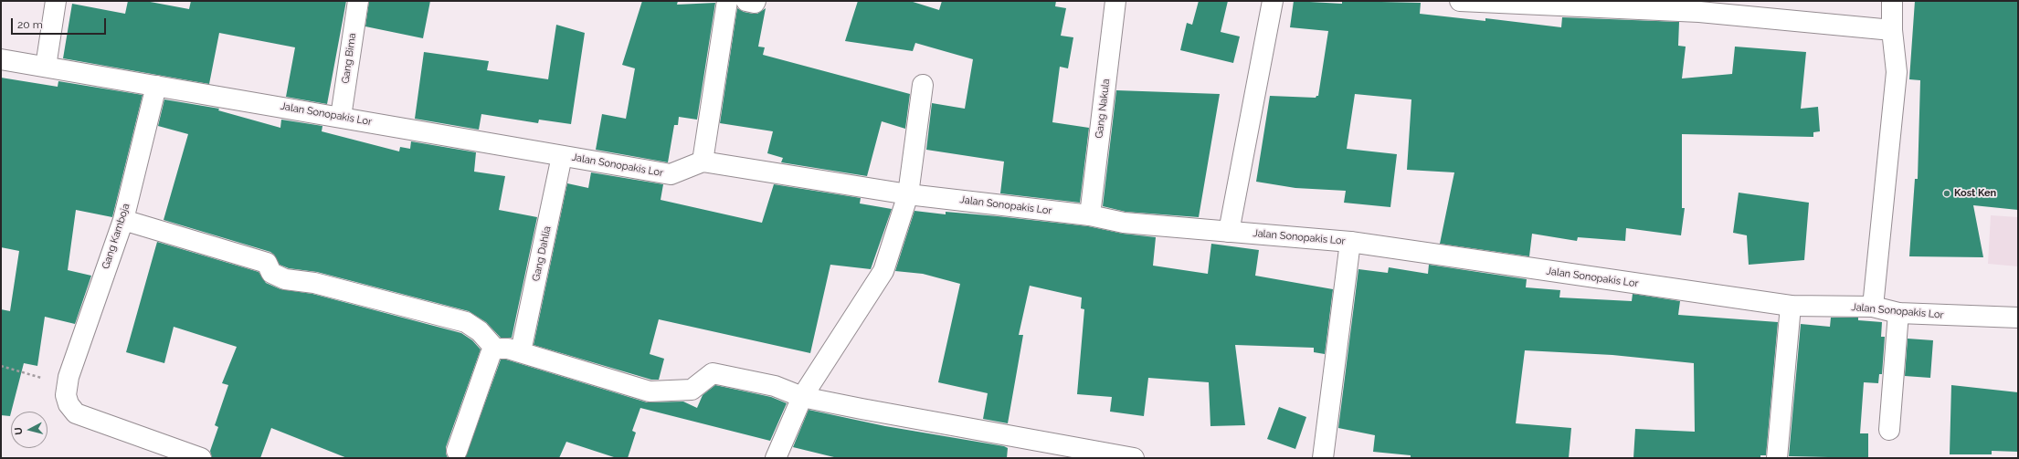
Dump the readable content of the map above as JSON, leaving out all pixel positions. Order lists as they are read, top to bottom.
{
  "streets": {
    "street": [
      "Gang Bima",
      "Gang Nakula",
      "Jalan Sonopakis Lor",
      "Gang Kamboja",
      "Gang Dahlia"
    ]
  },
  "crossings": [
    ["Gang Bima", "Jalan Sonopakis Lor"],
    ["Gang Nakula", "Jalan Sonopakis Lor"],
    ["Jalan Sonopakis Lor", "Gang Kamboja"],
    ["Jalan Sonopakis Lor", "Gang Dahlia"]
  ],
  "places": ["Kost Ken"],
  "scale_bar": "20 m",
  "north": "left"
}
